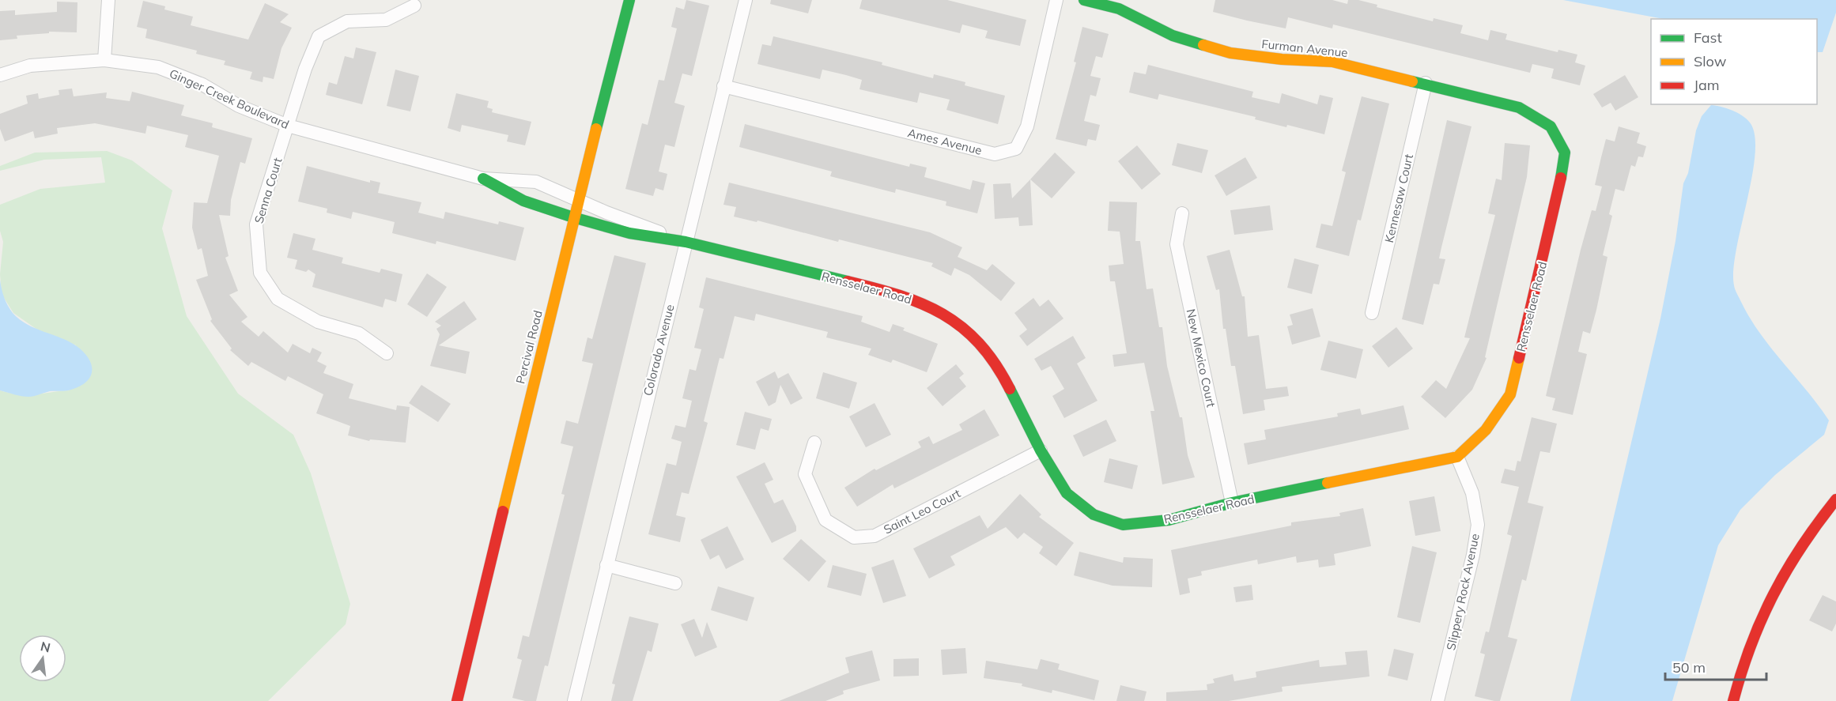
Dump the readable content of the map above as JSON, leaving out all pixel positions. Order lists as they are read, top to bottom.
{
  "streets": {
    "street": [
      "Furman Avenue",
      "Ginger Creek Boulevard",
      "Ames Avenue",
      "Senna Court",
      "Kennesaw Court",
      "Rensselaer Road",
      "Percival Road",
      "Colorado Avenue",
      "New Mexico Court",
      "Saint Leo Court",
      "Slippery Rock Avenue"
    ]
  },
  "crossings": [
    ["Furman Avenue", "Kennesaw Court"],
    ["Furman Avenue", "Rensselaer Road"],
    ["Ginger Creek Boulevard", "Senna Court"],
    ["Ginger Creek Boulevard", "Rensselaer Road"],
    ["Ginger Creek Boulevard", "Percival Road"],
    ["Ames Avenue", "Colorado Avenue"],
    ["Rensselaer Road", "Percival Road"],
    ["Rensselaer Road", "Colorado Avenue"],
    ["Rensselaer Road", "New Mexico Court"],
    ["Rensselaer Road", "Saint Leo Court"],
    ["Rensselaer Road", "Slippery Rock Avenue"]
  ],
  "legend": ["Fast", "Slow", "Jam"],
  "scale_bar": "50 m",
  "north": "top"
}
